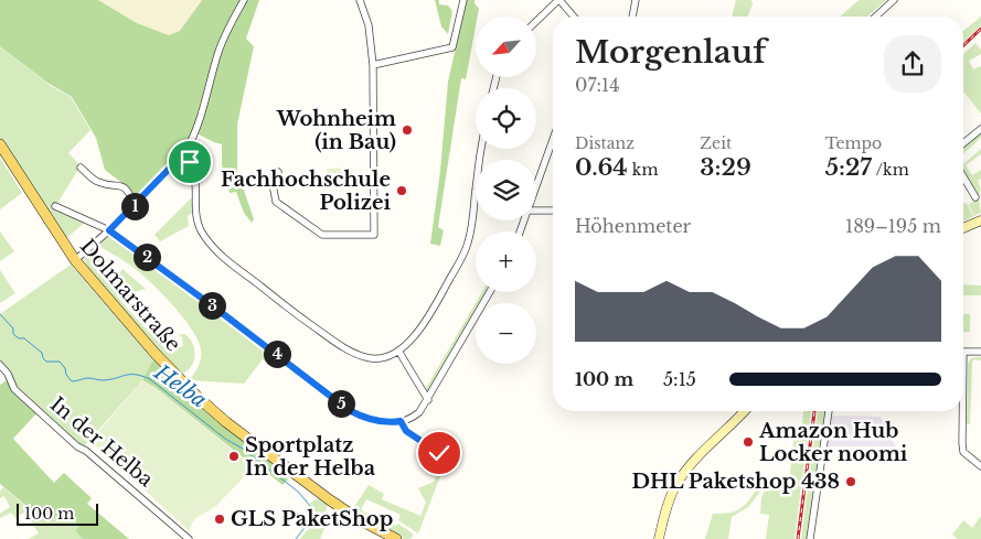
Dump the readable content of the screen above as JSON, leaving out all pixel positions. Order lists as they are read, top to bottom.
{
  "streets": {
    "main road": ["Dolmarstraße"],
    "street": ["In der Helba"]
  },
  "water": ["Helba"],
  "places": [
    "Wohnheim (in Bau)",
    "Fachhochschule Polizei",
    "Amazon Hub Locker noomi",
    "Sportplatz In der Helba",
    "DHL Paketshop 438",
    "GLS PaketShop"
  ],
  "scale_bar": "100 m",
  "north": "bottom left",
  "page": {
    "map_buttons": ["+", "−"],
    "heading": ["Morgenlauf", "07:14"],
    "stats": [
      ["Distanz", "0.64 km"],
      ["Zeit", "3:29"],
      ["Tempo", "5:27 /km"]
    ],
    "pins": [
      "1",
      "2",
      "3",
      "4",
      "5"
    ],
    "chart": ["Höhenmeter", "189–195 m"],
    "list": [
      {
        "name": "100 m",
        "note": "5:15"
      }
    ],
    "scale": "100 m"
  }
}
